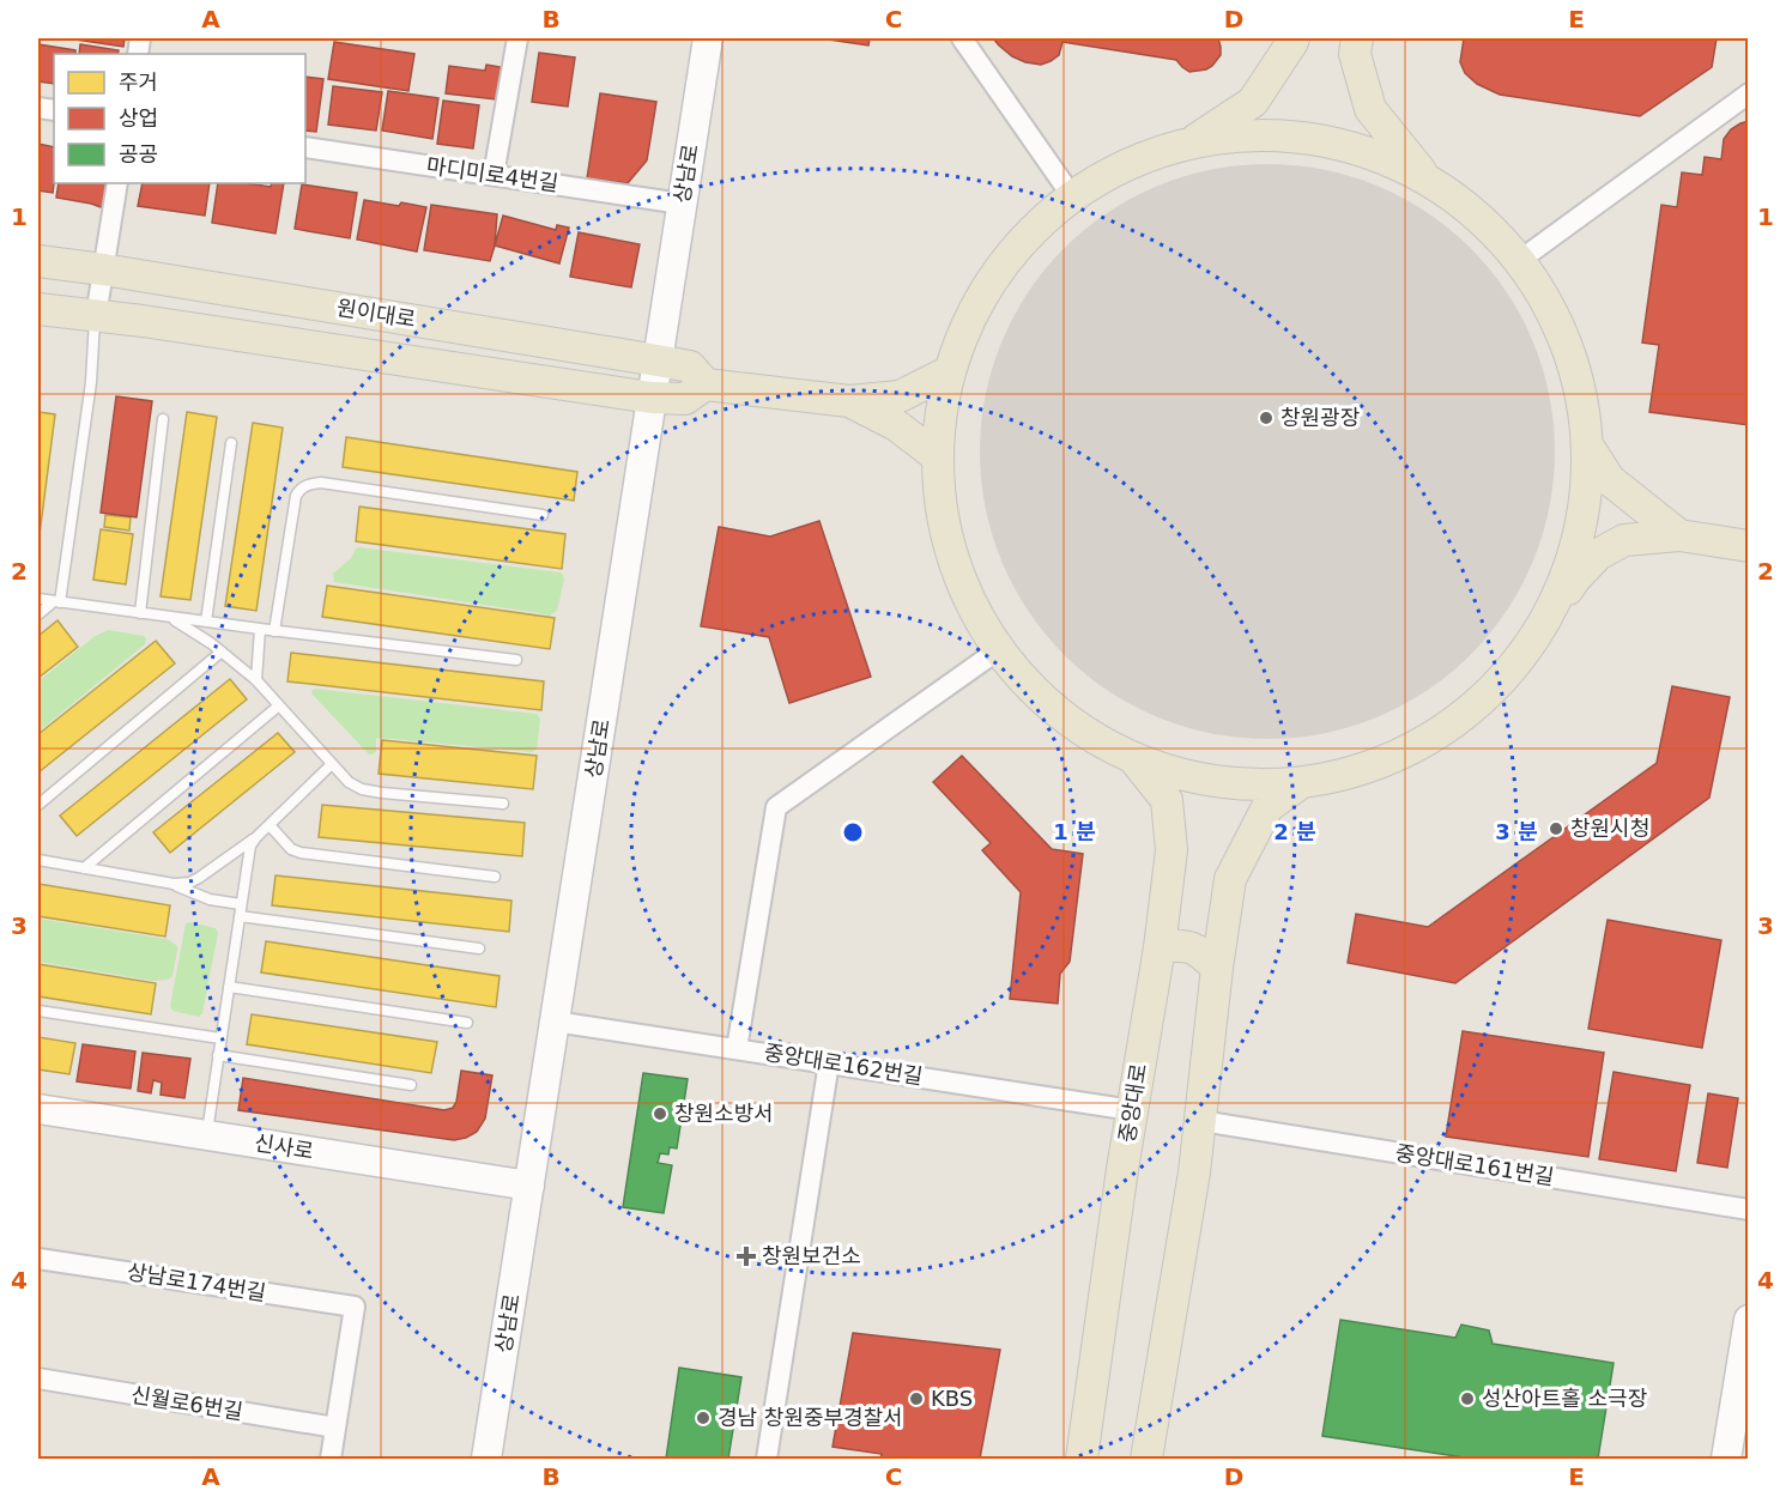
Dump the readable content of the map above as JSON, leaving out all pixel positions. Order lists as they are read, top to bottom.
{
  "streets": {
    "main road": [
      "상남로",
      "원이대로",
      "중앙대로",
      "신사로"
    ],
    "street": [
      "마디미로4번길",
      "중앙대로162번길",
      "중앙대로161번길",
      "상남로174번길",
      "신월로6번길"
    ]
  },
  "crossings": [
    ["상남로", "마디미로4번길"],
    ["상남로", "원이대로"],
    ["상남로", "중앙대로162번길"],
    ["상남로", "신사로"],
    ["중앙대로162번길", "중앙대로"],
    ["상남로174번길", "신월로6번길"]
  ],
  "places": {
    "other": [
      "창원광장",
      "창원시청",
      "창원소방서",
      "KBS",
      "성산아트홀 소극장",
      "경남 창원중부경찰서"
    ],
    "health": ["창원보건소"]
  },
  "legend": ["주거", "상업", "공공"],
  "grid": {
    "columns": [
      "A",
      "B",
      "C",
      "D",
      "E"
    ],
    "rows": [
      "1",
      "2",
      "3",
      "4"
    ]
  },
  "rings": ["1 분", "2 분", "3 분"]
}
